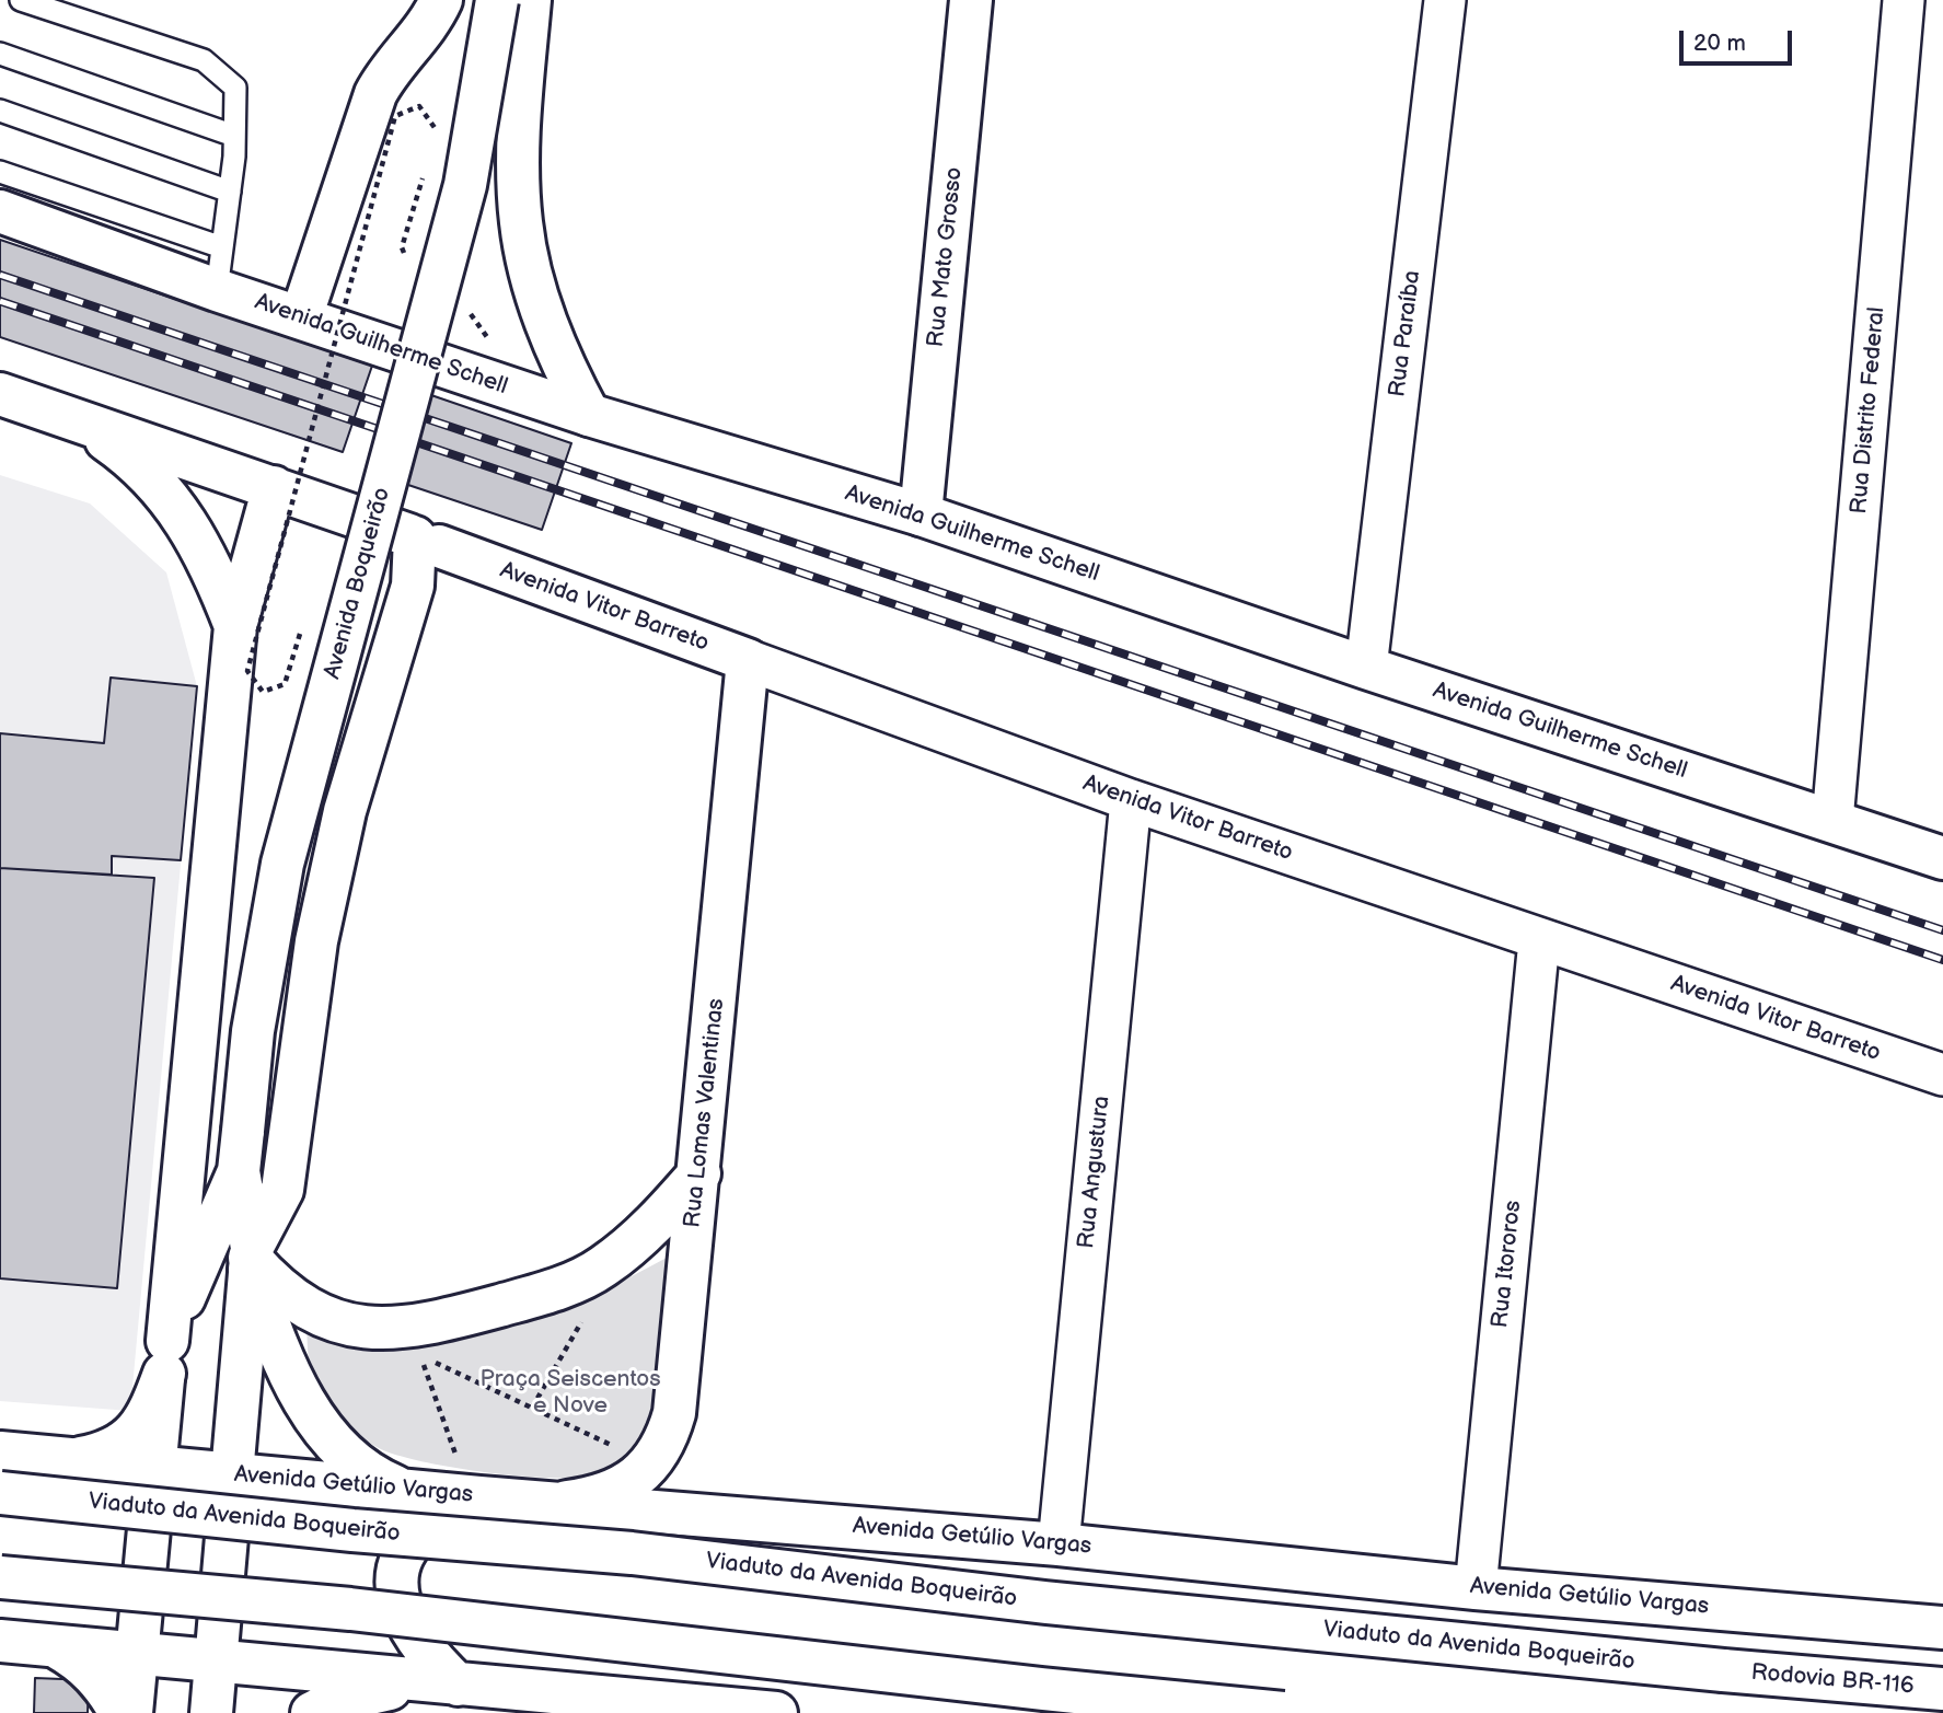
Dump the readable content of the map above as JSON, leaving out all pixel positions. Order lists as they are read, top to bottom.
{
  "streets": {
    "main road": [
      "Rua Mato Grosso",
      "Avenida Guilherme Schell",
      "Avenida Boqueirão",
      "Avenida Vitor Barreto",
      "Rua Lomas Valentinas",
      "Avenida Getúlio Vargas",
      "Viaduto da Avenida Boqueirão",
      "Rodovia BR-116"
    ],
    "street": [
      "Rua Paraíba",
      "Rua Distrito Federal",
      "Rua Angustura",
      "Rua Itororos"
    ]
  },
  "crossings": [
    ["Rua Mato Grosso", "Avenida Guilherme Schell"],
    ["Rua Paraíba", "Avenida Guilherme Schell"],
    ["Avenida Guilherme Schell", "Rua Distrito Federal"],
    ["Avenida Boqueirão", "Avenida Getúlio Vargas"],
    ["Avenida Vitor Barreto", "Rua Lomas Valentinas"],
    ["Avenida Vitor Barreto", "Rua Angustura"],
    ["Avenida Vitor Barreto", "Rua Itororos"],
    ["Rua Lomas Valentinas", "Avenida Getúlio Vargas"],
    ["Rua Angustura", "Avenida Getúlio Vargas"],
    ["Rua Itororos", "Avenida Getúlio Vargas"],
    ["Viaduto da Avenida Boqueirão", "Rodovia BR-116"]
  ],
  "parks": ["Praça Seiscentos e Nove"],
  "scale_bar": "20 m"
}
